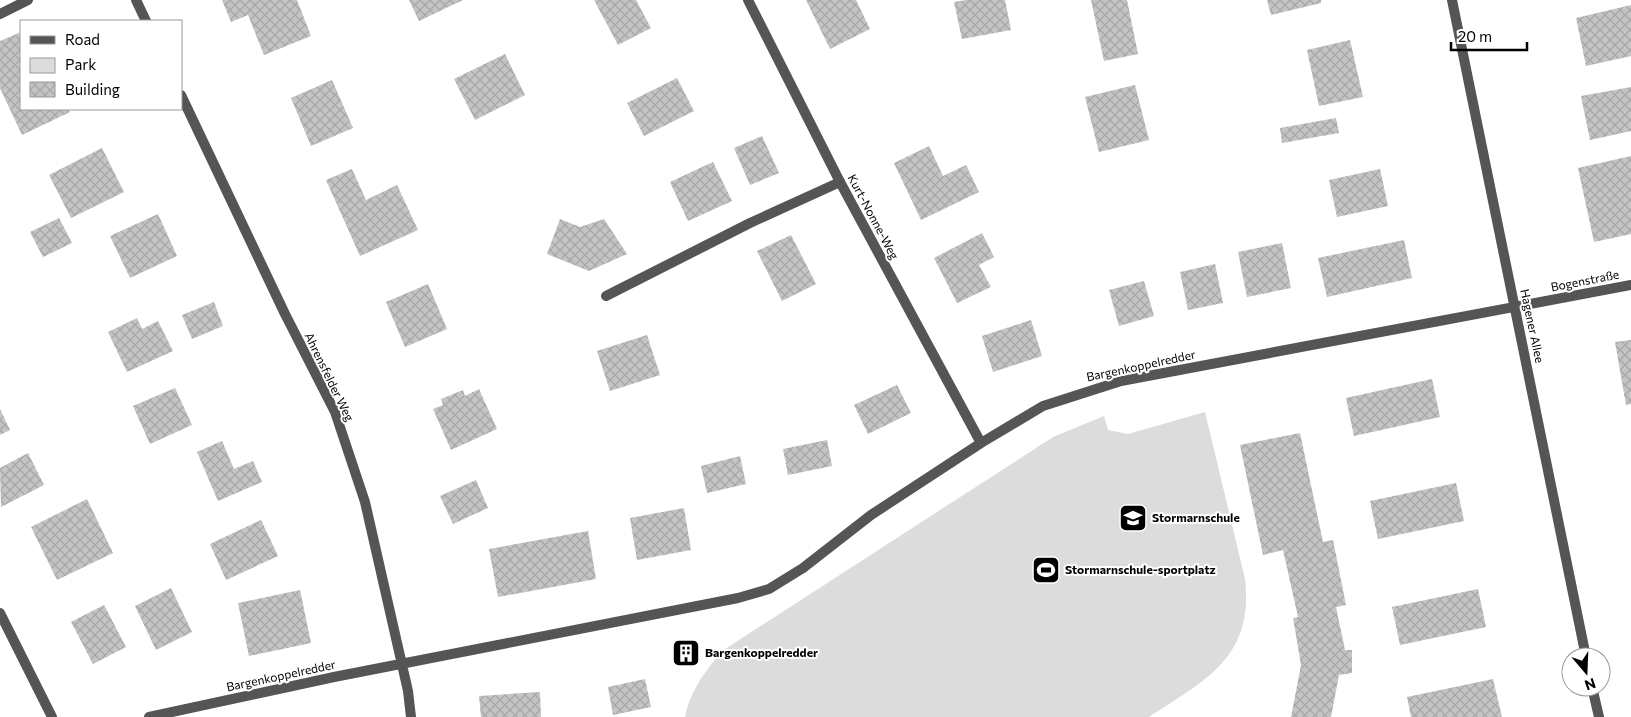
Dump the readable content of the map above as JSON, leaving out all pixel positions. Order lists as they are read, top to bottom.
{
  "streets": {
    "street": [
      "Kurt-Nonne-Weg",
      "Bogenstraße",
      "Hagener Allee",
      "Bargenkoppelredder",
      "Ahrensfelder Weg"
    ]
  },
  "crossings": [
    ["Kurt-Nonne-Weg", "Bargenkoppelredder"],
    ["Bogenstraße", "Hagener Allee"],
    ["Bogenstraße", "Bargenkoppelredder"],
    ["Hagener Allee", "Bargenkoppelredder"],
    ["Bargenkoppelredder", "Ahrensfelder Weg"]
  ],
  "places": {
    "school or university": ["Stormarnschule"],
    "sports": ["Stormarnschule-sportplatz"],
    "building": ["Bargenkoppelredder"]
  },
  "legend": ["Road", "Park", "Building"],
  "scale_bar": "20 m",
  "north": "bottom"
}
